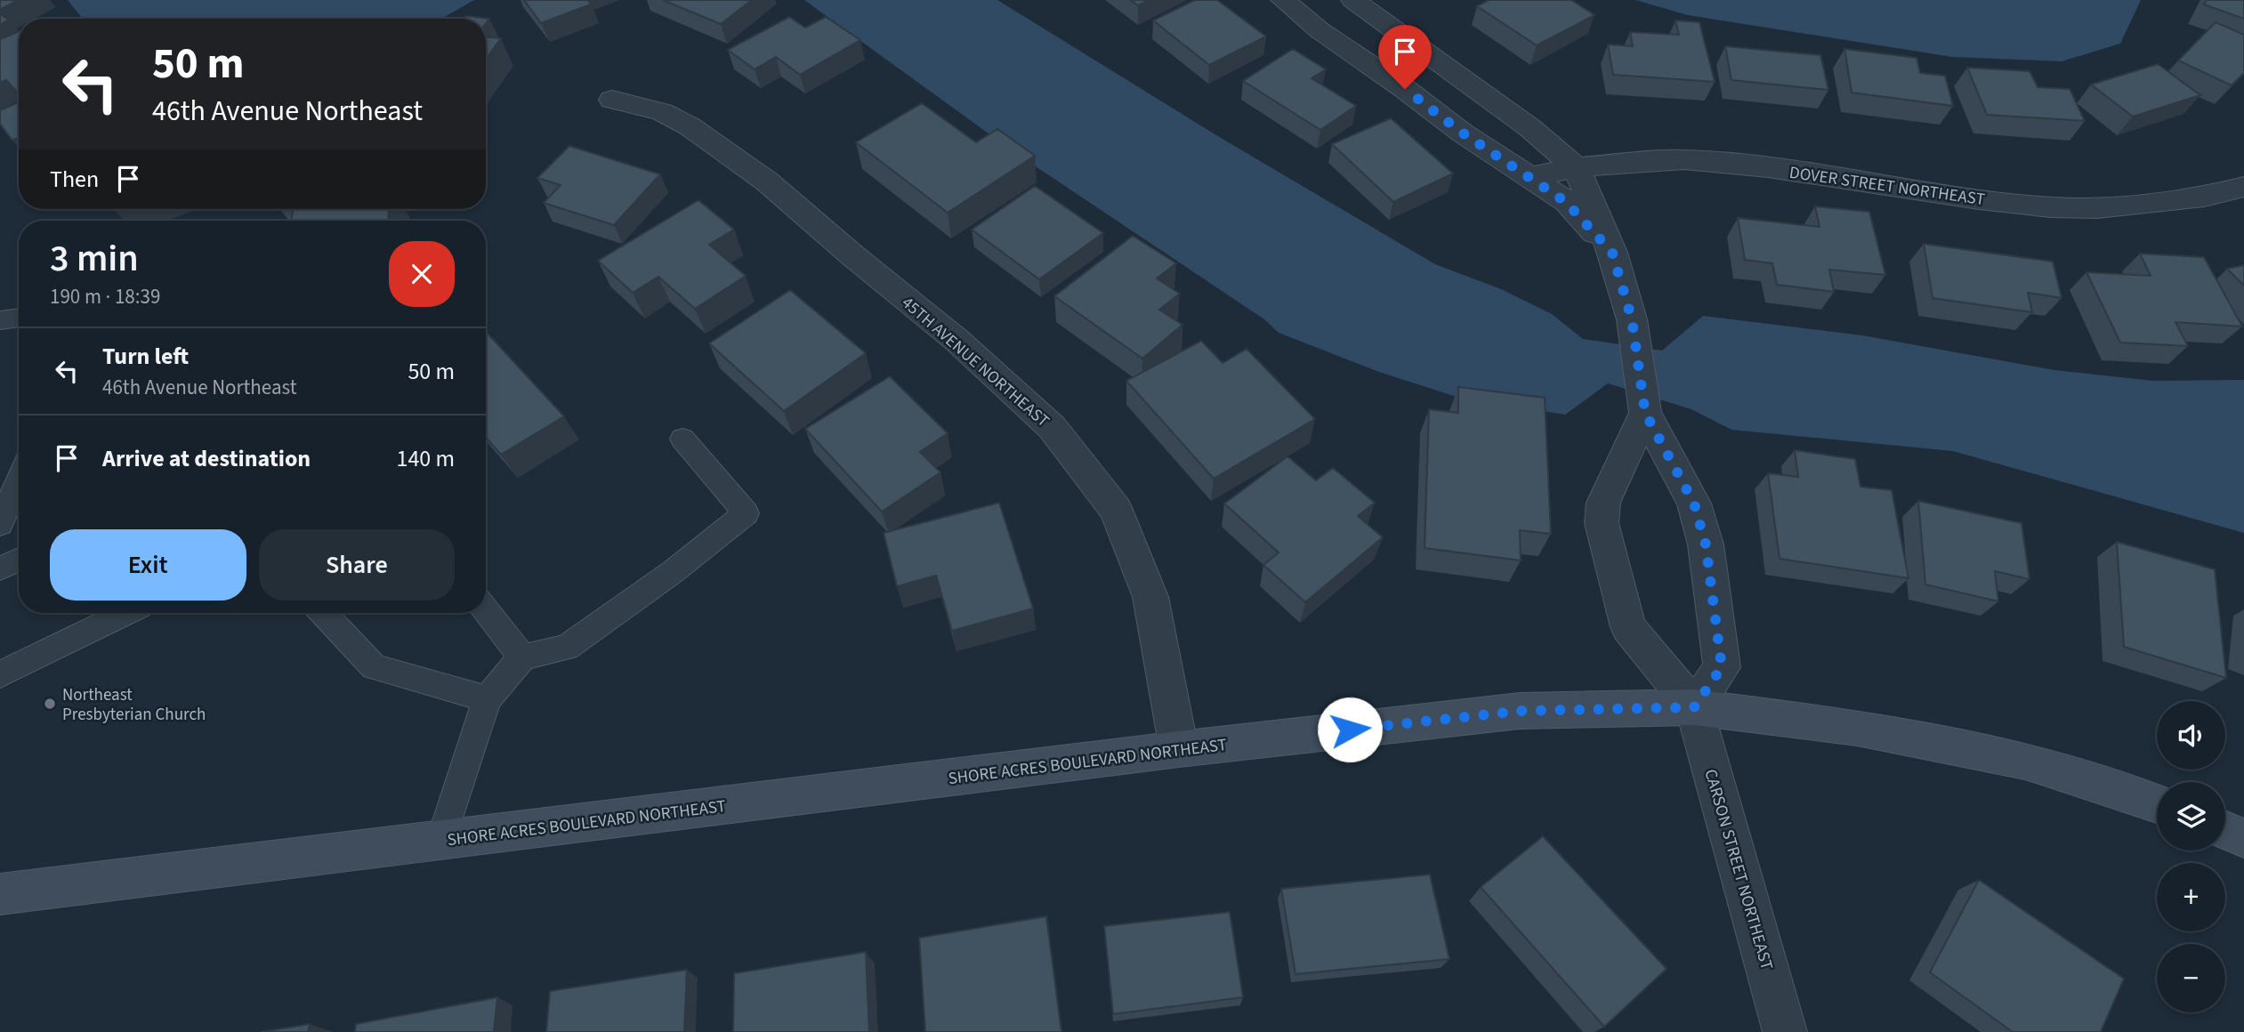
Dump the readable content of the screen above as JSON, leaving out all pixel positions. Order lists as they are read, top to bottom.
{
  "streets": {
    "street": [
      "DOVER STREET NORTHEAST",
      "45TH AVENUE NORTHEAST",
      "SHORE ACRES BOULEVARD NORTHEAST",
      "CARSON STREET NORTHEAST"
    ]
  },
  "crossings": [
    ["45TH AVENUE NORTHEAST", "SHORE ACRES BOULEVARD NORTHEAST"],
    ["SHORE ACRES BOULEVARD NORTHEAST", "CARSON STREET NORTHEAST"]
  ],
  "places": ["Northeast Presbyterian Church"],
  "page": {
    "turn": ["50 m", "46th Avenue Northeast"],
    "then": "Then",
    "heading": ["3 min", "190 m · 18:39"],
    "list": [
      {
        "name": "Turn left",
        "note": "46th Avenue Northeast",
        "value": "50 m"
      },
      {
        "name": "Arrive at destination",
        "value": "140 m"
      }
    ],
    "buttons": ["Exit", "Share"],
    "map_buttons": ["+", "−"]
  }
}
